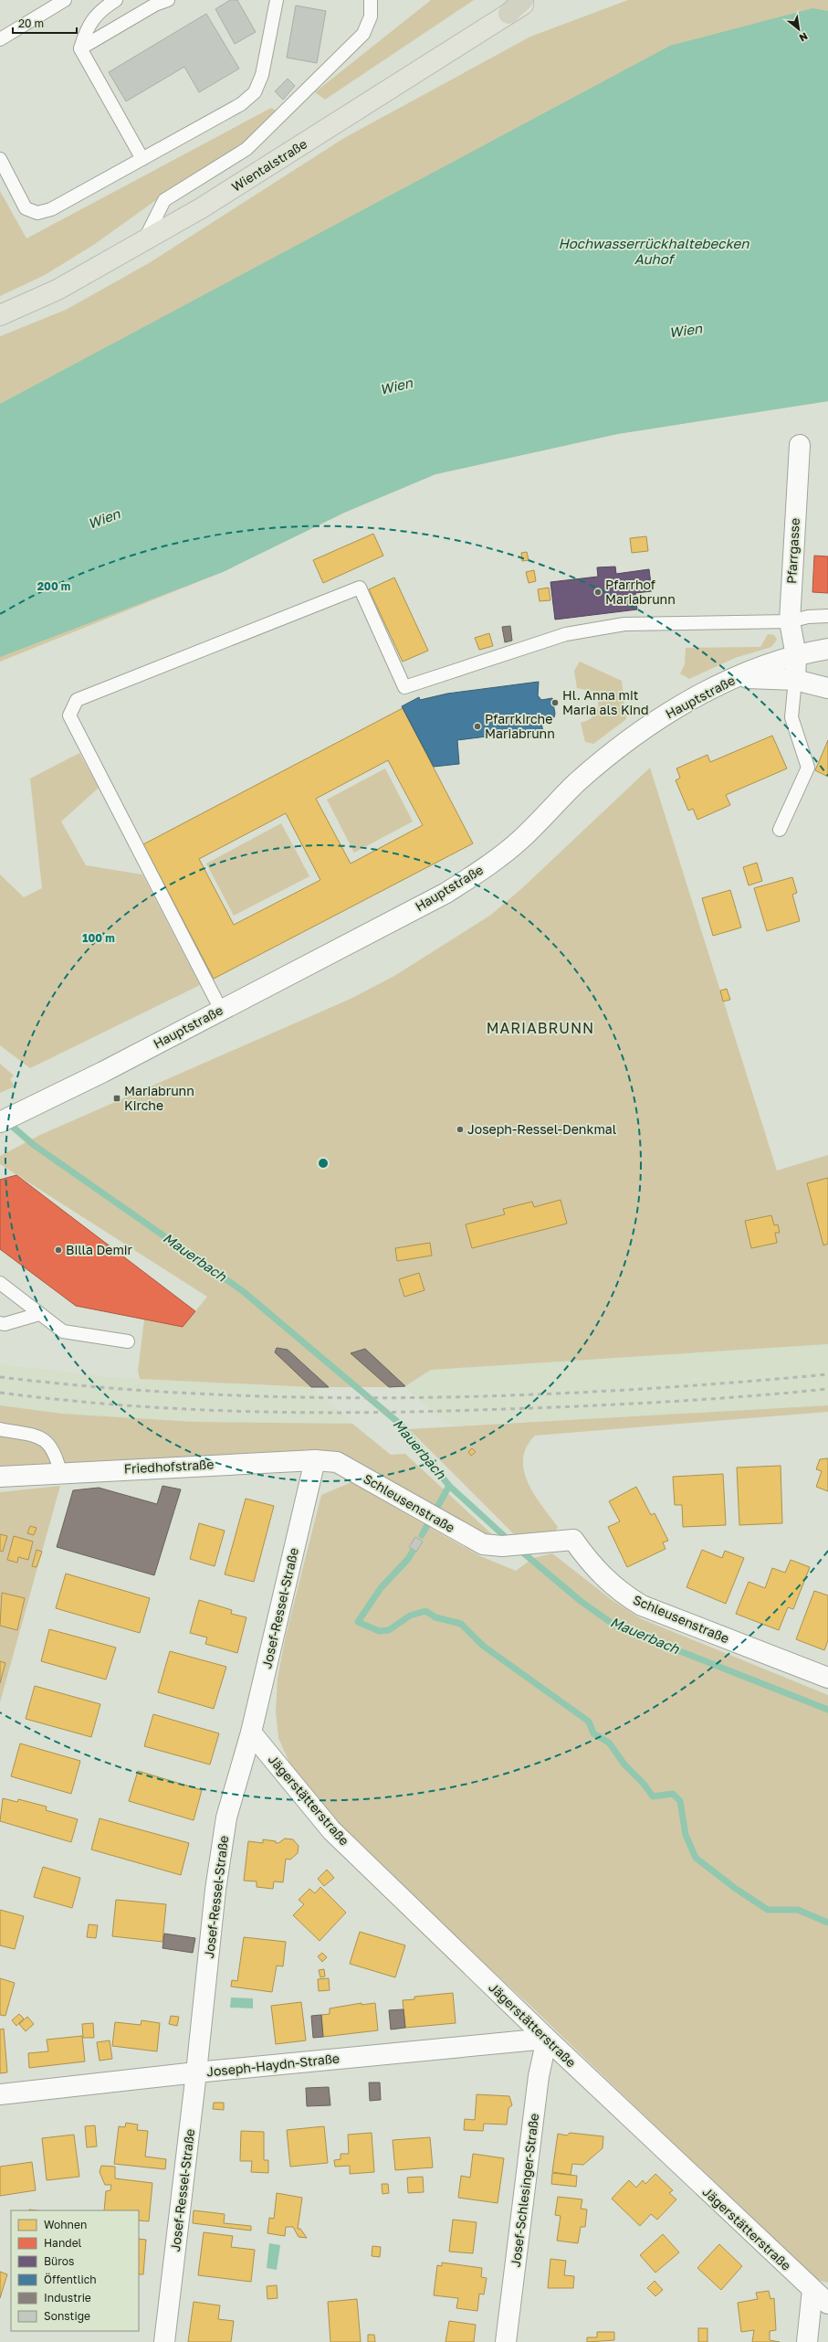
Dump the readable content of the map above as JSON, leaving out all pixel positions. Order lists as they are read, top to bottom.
{
  "streets": {
    "main road": ["Wientalstraße"],
    "street": [
      "Pfarrgasse",
      "Hauptstraße",
      "Friedhofstraße",
      "Schleusenstraße",
      "Josef-Ressel-Straße",
      "Jägerstätterstraße",
      "Joseph-Haydn-Straße",
      "Josef-Schlesinger-Straße"
    ]
  },
  "crossings": [
    ["Pfarrgasse", "Hauptstraße"],
    ["Friedhofstraße", "Schleusenstraße"],
    ["Friedhofstraße", "Josef-Ressel-Straße"],
    ["Josef-Ressel-Straße", "Jägerstätterstraße"],
    ["Josef-Ressel-Straße", "Joseph-Haydn-Straße"],
    ["Jägerstätterstraße", "Joseph-Haydn-Straße"],
    ["Jägerstätterstraße", "Josef-Schlesinger-Straße"],
    ["Joseph-Haydn-Straße", "Josef-Schlesinger-Straße"]
  ],
  "districts": ["MARIABRUNN"],
  "water": ["Hochwasserrückhaltebecken Auhof", "Wien", "Mauerbach"],
  "places": {
    "other": [
      "Pfarrhof Mariabrunn",
      "Hl. Anna mit Maria als Kind",
      "Pfarrkirche Mariabrunn",
      "Joseph-Ressel-Denkmal",
      "Billa Demir"
    ],
    "transit": ["Mariabrunn Kirche"]
  },
  "legend": [
    "Wohnen",
    "Handel",
    "Büros",
    "Öffentlich",
    "Industrie",
    "Sonstige"
  ],
  "scale_bar": "20 m",
  "north": "bottom right",
  "rings": ["200 m", "100 m"]
}
